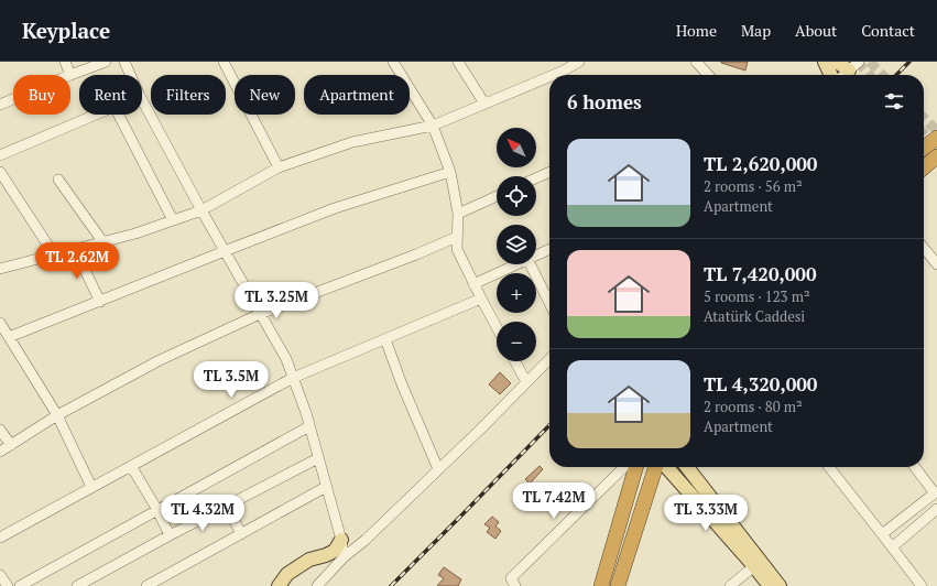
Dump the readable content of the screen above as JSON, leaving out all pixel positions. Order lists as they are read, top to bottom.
{
  "north": "top left",
  "page": {
    "header": "Keyplace",
    "nav": [
      "Home",
      "Map",
      "About",
      "Contact"
    ],
    "chip": [
      "Buy",
      "Rent",
      "Filters",
      "New",
      "Apartment"
    ],
    "heading": "6 homes",
    "map_buttons": ["+", "−"],
    "list": [
      {
        "name": "TL 2,620,000",
        "note": "2 rooms · 56 m² · Apartment"
      },
      {
        "name": "TL 7,420,000",
        "note": "5 rooms · 123 m² · Atatürk Caddesi"
      },
      {
        "name": "TL 4,320,000",
        "note": "2 rooms · 80 m² · Apartment"
      }
    ],
    "price": [
      "TL 2.62M",
      "TL 3.25M",
      "TL 3.5M",
      "TL 7.42M",
      "TL 4.32M",
      "TL 3.33M"
    ]
  }
}
